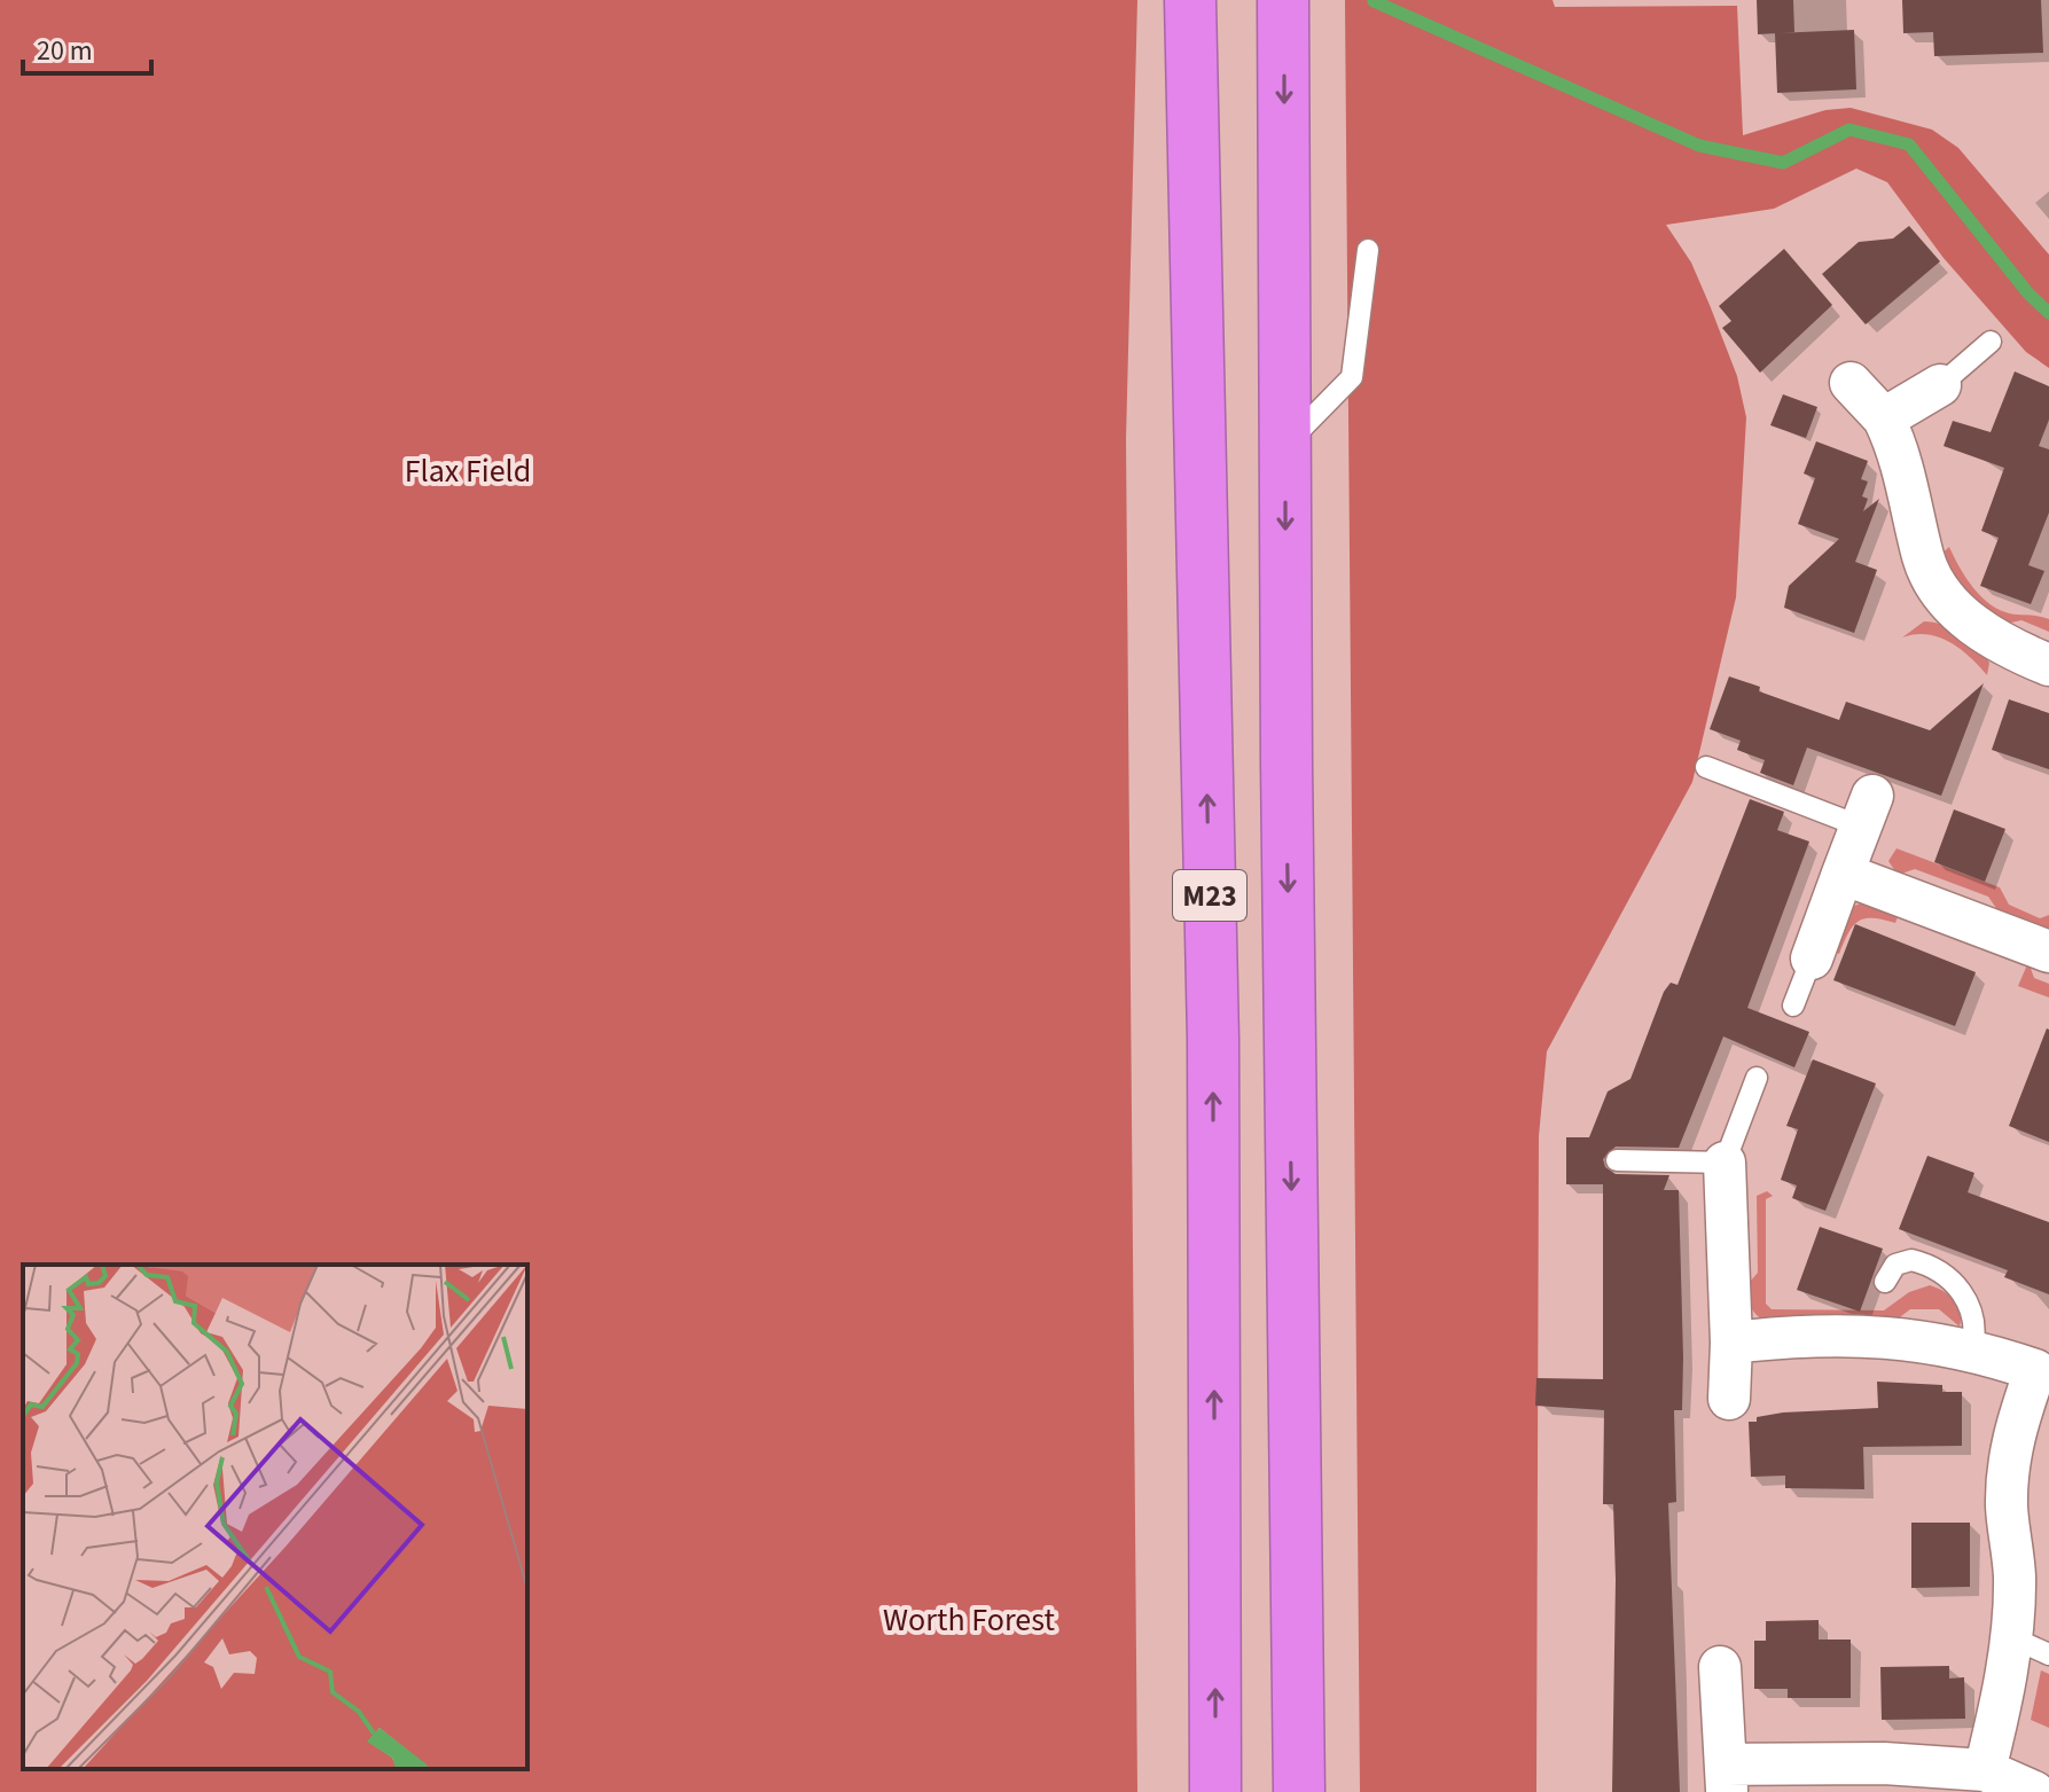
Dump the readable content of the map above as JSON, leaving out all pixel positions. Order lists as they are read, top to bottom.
{
  "streets": {
    "highway": ["M23"]
  },
  "parks": ["Flax Field", "Worth Forest"],
  "scale_bar": "20 m"
}
